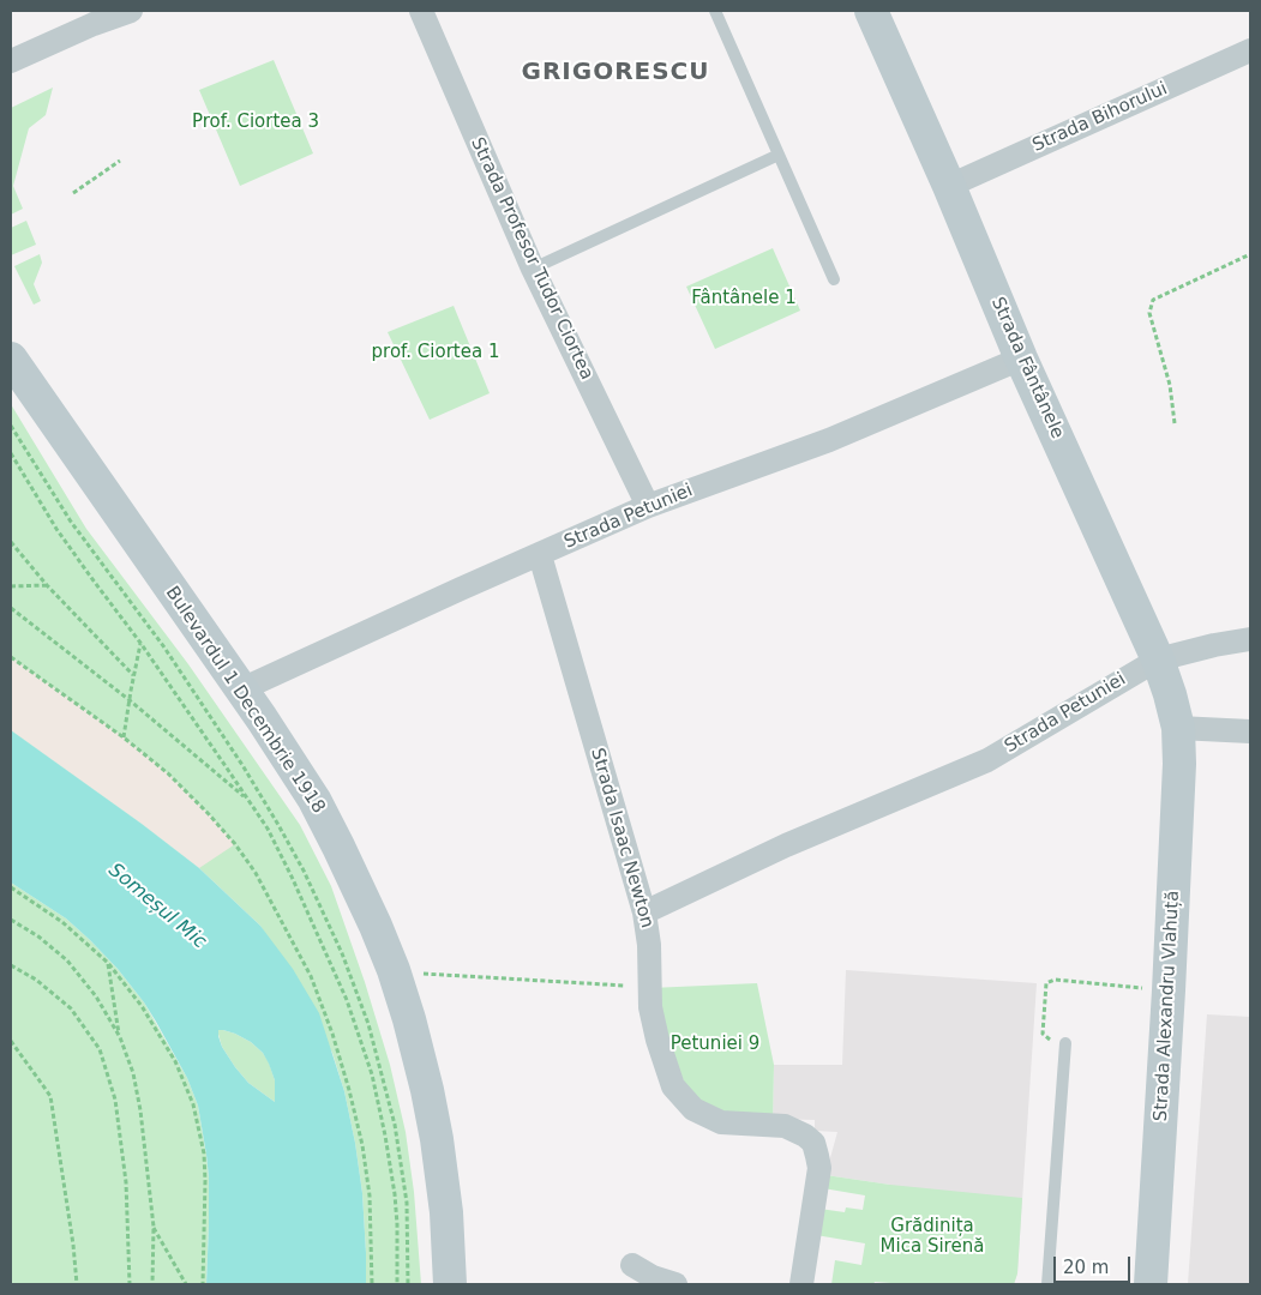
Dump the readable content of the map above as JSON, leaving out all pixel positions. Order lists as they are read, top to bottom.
{
  "streets": {
    "main road": ["Strada Fântânele", "Bulevardul 1 Decembrie 1918", "Strada Alexandru Vlahuță"],
    "street": [
      "Strada Bihorului",
      "Strada Profesor Tudor Ciortea",
      "Strada Petuniei",
      "Strada Isaac Newton"
    ]
  },
  "crossings": [
    ["Strada Bihorului", "Strada Fântânele"],
    ["Strada Profesor Tudor Ciortea", "Strada Petuniei"],
    ["Strada Fântânele", "Strada Petuniei"],
    ["Strada Fântânele", "Strada Alexandru Vlahuță"],
    ["Strada Petuniei", "Bulevardul 1 Decembrie 1918"],
    ["Strada Petuniei", "Strada Isaac Newton"]
  ],
  "districts": ["GRIGORESCU"],
  "water": ["Someșul Mic"],
  "parks": [
    "Prof. Ciortea 3",
    "Fântânele 1",
    "prof. Ciortea 1",
    "Petuniei 9",
    "Grădinița Mica Sirenă"
  ],
  "scale_bar": "20 m"
}
